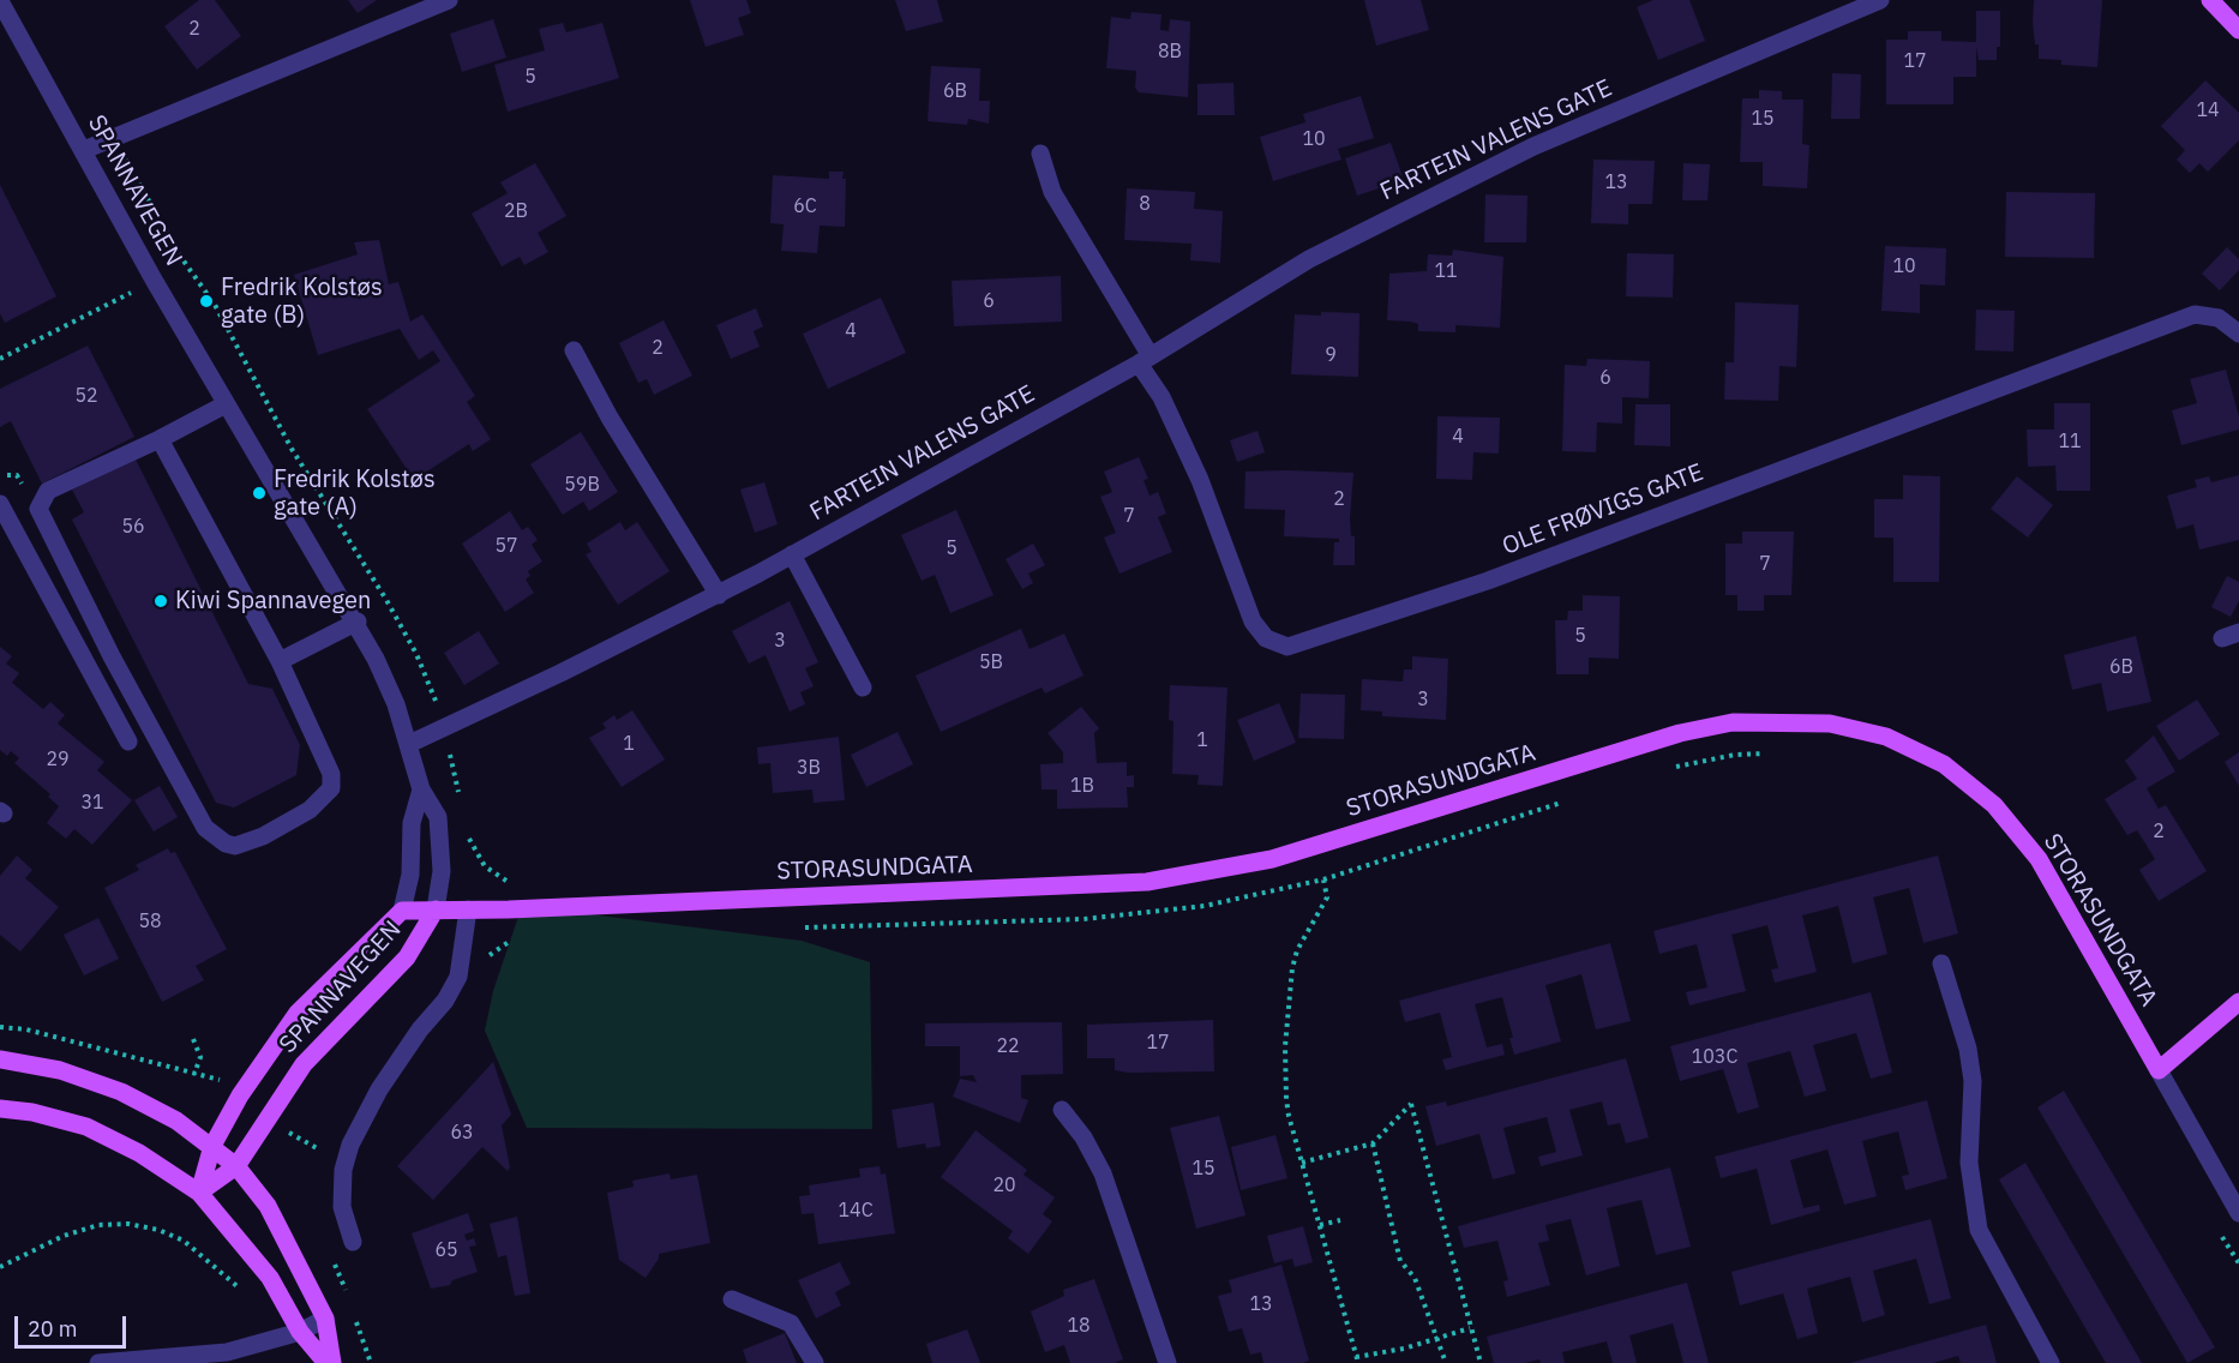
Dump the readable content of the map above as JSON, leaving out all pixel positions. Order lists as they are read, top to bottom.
{
  "streets": {
    "main road": ["SPANNAVEGEN", "STORASUNDGATA"],
    "street": ["FARTEIN VALENS GATE", "OLE FRØVIGS GATE"]
  },
  "crossings": [
    ["FARTEIN VALENS GATE", "SPANNAVEGEN"],
    ["FARTEIN VALENS GATE", "OLE FRØVIGS GATE"],
    ["SPANNAVEGEN", "STORASUNDGATA"]
  ],
  "places": ["Fredrik Kolstøs gate (B)", "Fredrik Kolstøs gate (A)", "Kiwi Spannavegen"],
  "house_numbers": [
    "2",
    "8B",
    "17",
    "5",
    "6B",
    "14",
    "15",
    "10",
    "13",
    "8",
    "6C",
    "2B",
    "10",
    "11",
    "6",
    "4",
    "2",
    "9",
    "6",
    "52",
    "4",
    "11",
    "59B",
    "2",
    "7",
    "56",
    "57",
    "5",
    "7",
    "5",
    "3",
    "5B",
    "6B",
    "3",
    "1",
    "1",
    "29",
    "3B",
    "1B",
    "31",
    "2",
    "58",
    "17",
    "22",
    "103C",
    "63",
    "15",
    "20",
    "14C",
    "65",
    "13",
    "18"
  ],
  "scale_bar": "20 m"
}
